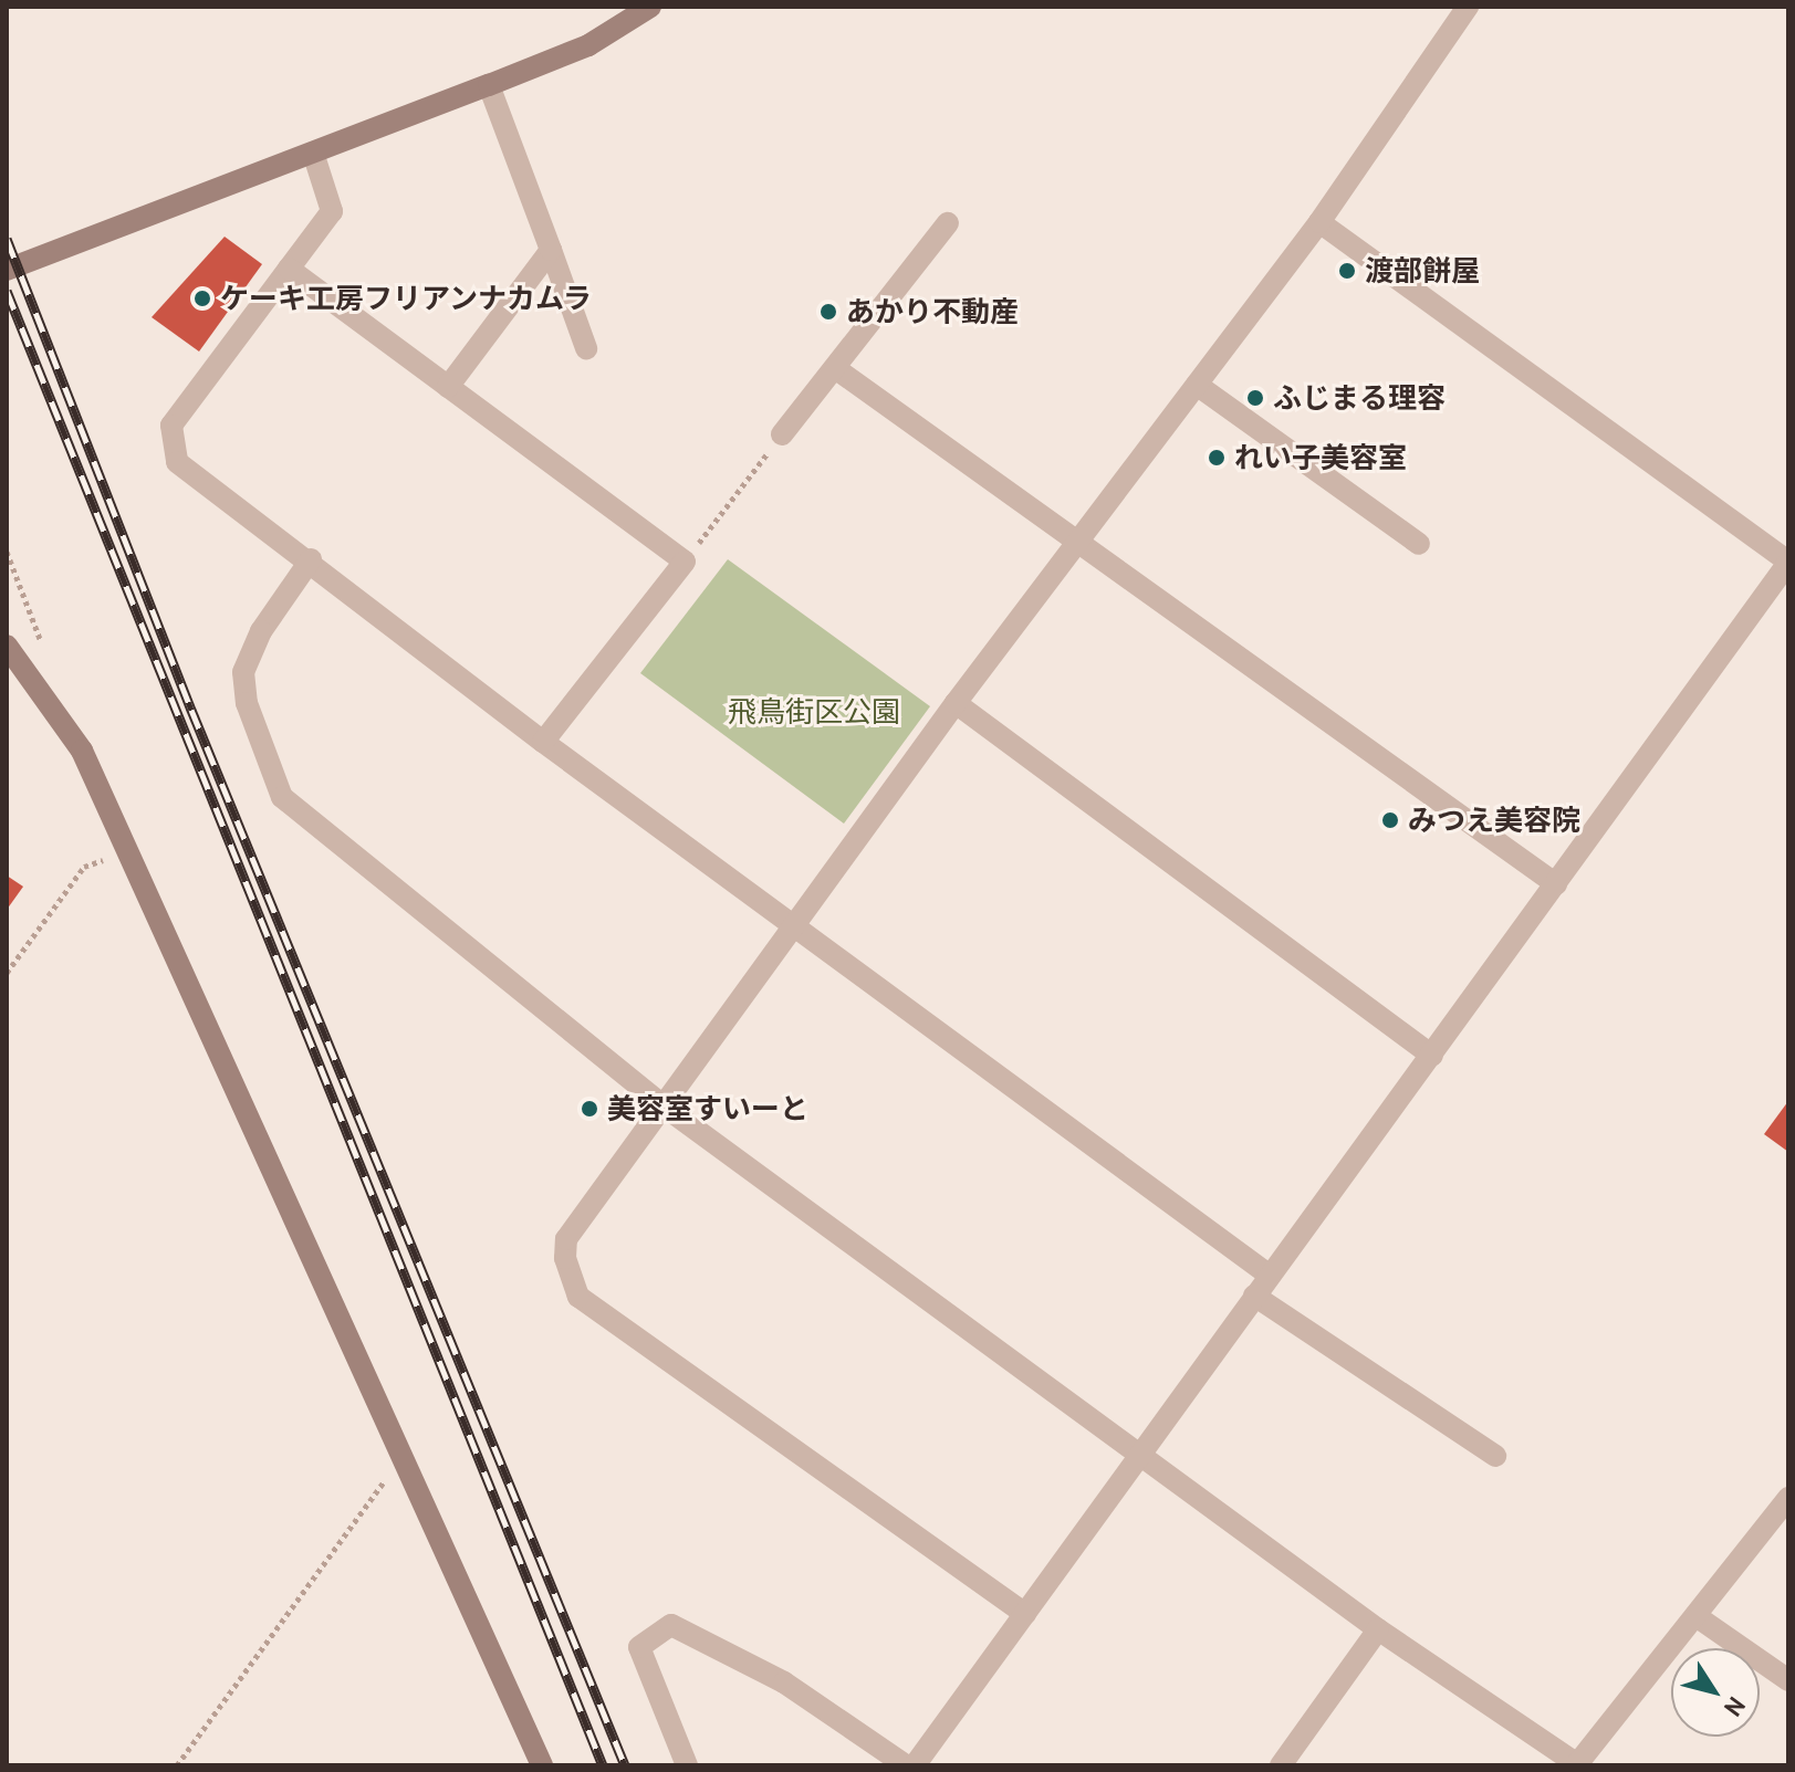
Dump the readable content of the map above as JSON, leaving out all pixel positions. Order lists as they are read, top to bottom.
{
  "parks": ["飛鳥街区公園"],
  "places": [
    "渡部餅屋",
    "ケーキ工房フリアンナカムラ",
    "あかり不動産",
    "ふじまる理容",
    "れい子美容室",
    "みつえ美容院",
    "美容室すいーと"
  ],
  "north": "bottom right"
}
